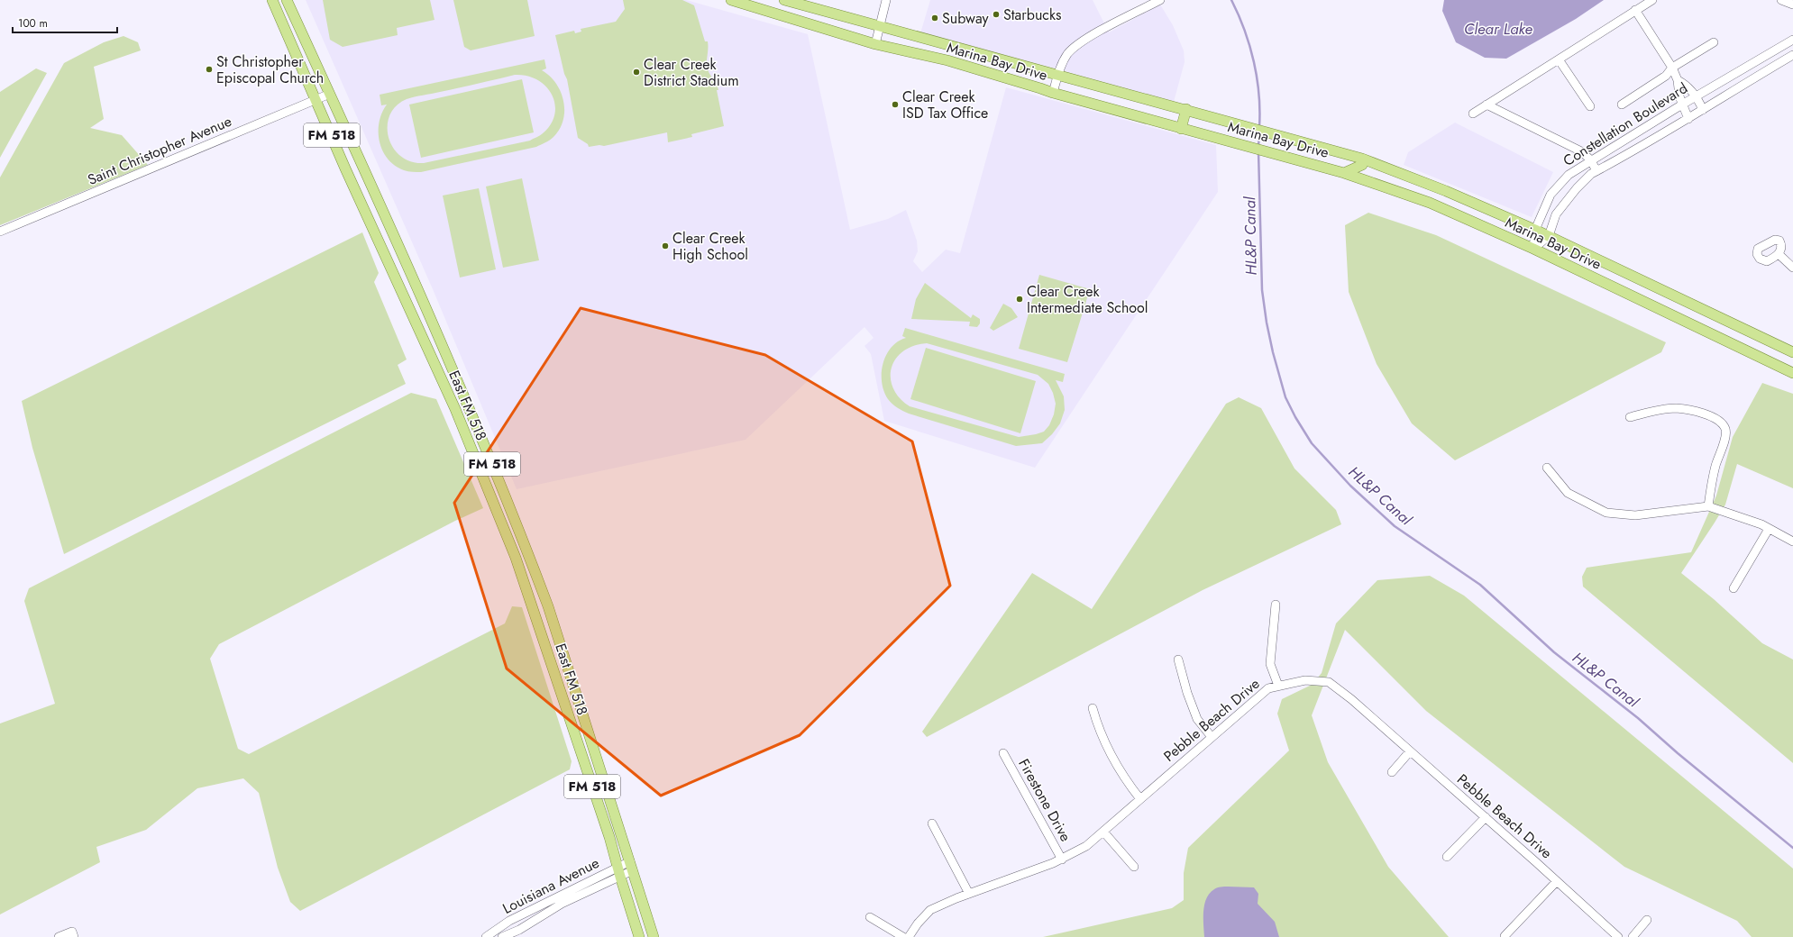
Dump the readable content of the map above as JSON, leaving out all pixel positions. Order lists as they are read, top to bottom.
{
  "streets": {
    "main road": ["Marina Bay Drive", "FM 518", "East FM 518"],
    "street": [
      "Constellation Boulevard",
      "Saint Christopher Avenue",
      "Pebble Beach Drive",
      "Firestone Drive",
      "Louisiana Avenue"
    ]
  },
  "crossings": [
    ["Marina Bay Drive", "Constellation Boulevard"],
    ["Saint Christopher Avenue", "East FM 518"],
    ["East FM 518", "Louisiana Avenue"],
    ["Pebble Beach Drive", "Firestone Drive"]
  ],
  "water": ["Clear Lake", "HL&P Canal"],
  "places": [
    "Starbucks",
    "Subway",
    "St Christopher Episcopal Church",
    "Clear Creek District Stadium",
    "Clear Creek ISD Tax Office",
    "Clear Creek High School",
    "Clear Creek Intermediate School"
  ],
  "scale_bar": "100 m"
}
